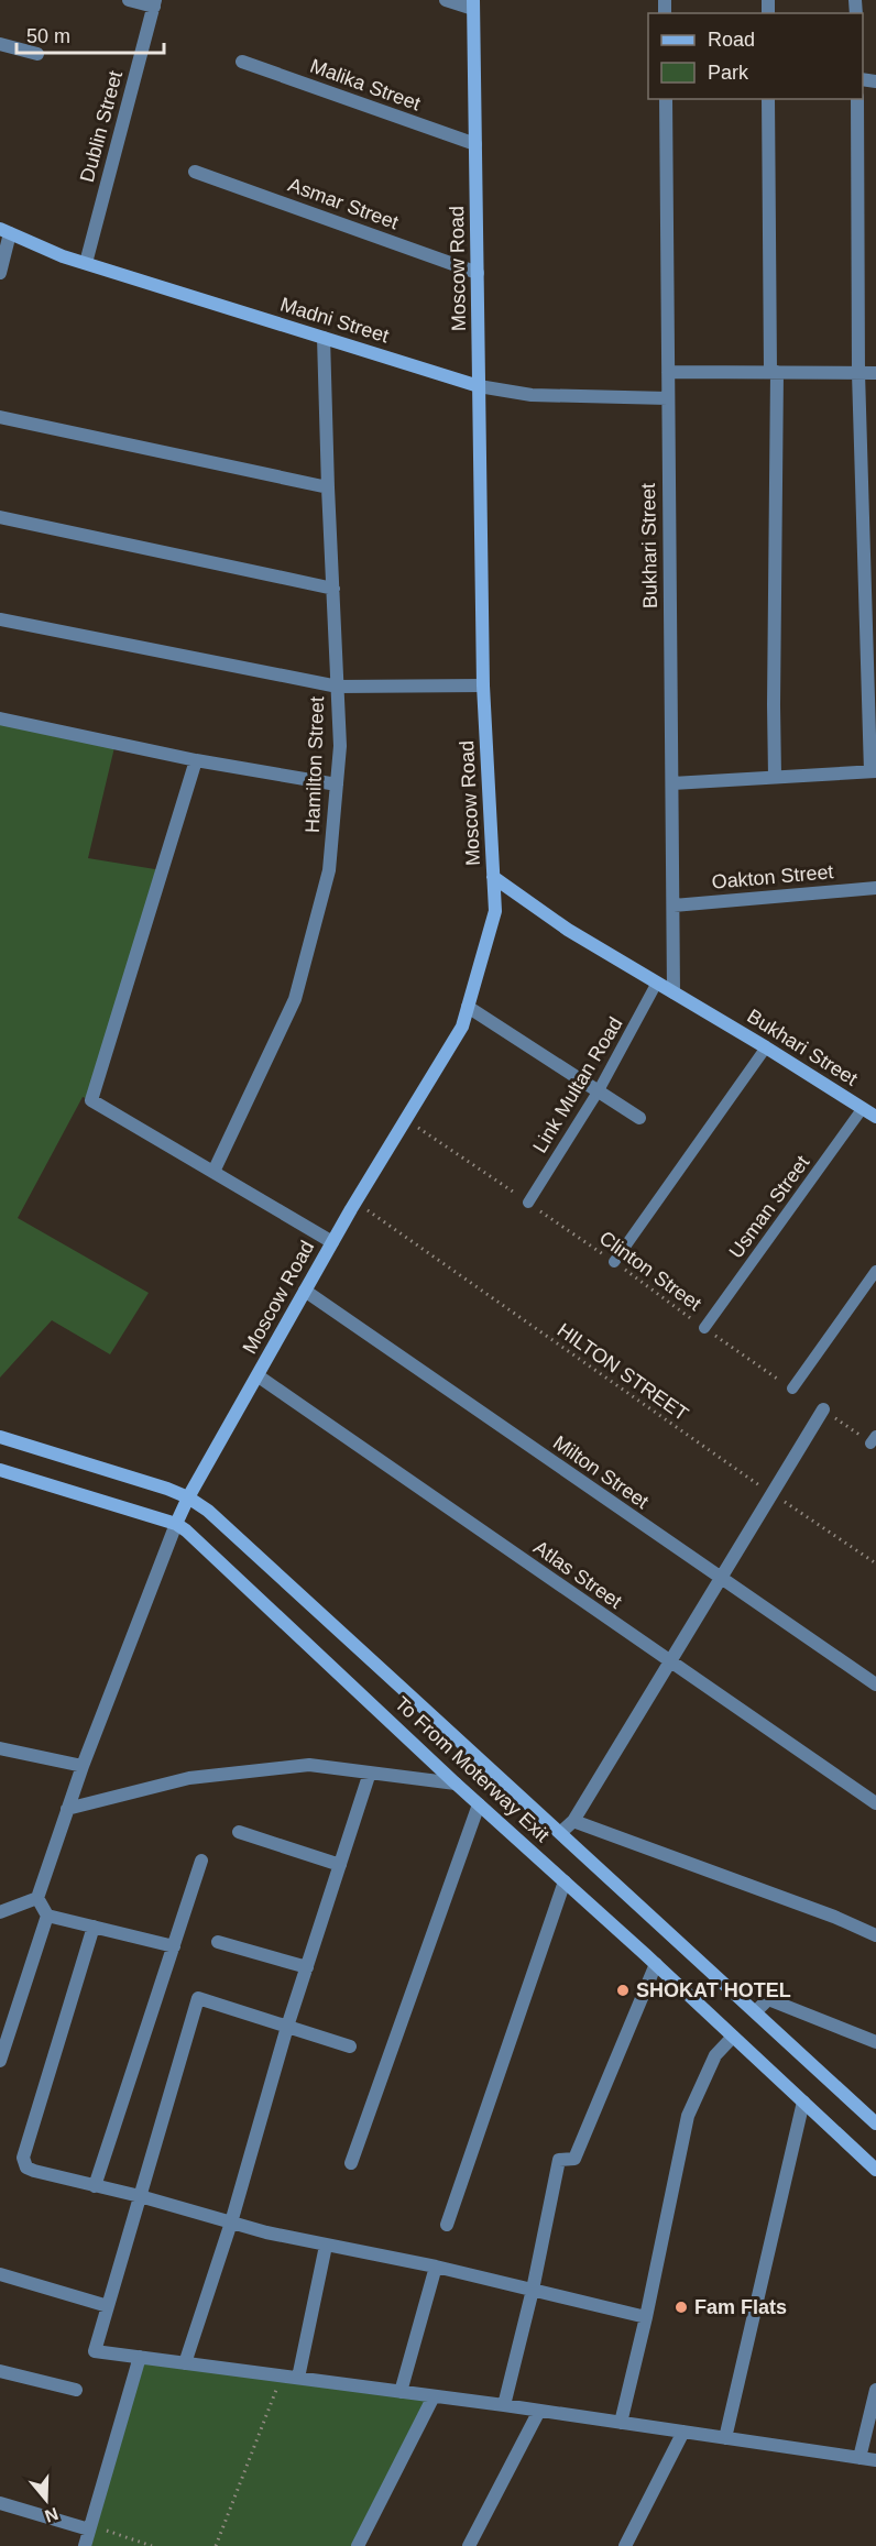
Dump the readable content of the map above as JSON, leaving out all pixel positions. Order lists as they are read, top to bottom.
{
  "streets": {
    "street": [
      "Malika Street",
      "Dublin Street",
      "Asmar Street",
      "Moscow Road",
      "Madni Street",
      "Bukhari Street",
      "Hamilton Street",
      "Oakton Street",
      "Milton Street",
      "Atlas Street",
      "To From Moterway Exit"
    ],
    "lane": ["Link Multan Road", "Usman Street"],
    "path": ["Clinton Street", "HILTON STREET"]
  },
  "crossings": [
    ["Malika Street", "Moscow Road"],
    ["Dublin Street", "Madni Street"],
    ["Asmar Street", "Moscow Road"],
    ["Moscow Road", "Madni Street"],
    ["Moscow Road", "Bukhari Street"],
    ["Moscow Road", "Clinton Street"],
    ["Moscow Road", "HILTON STREET"],
    ["Moscow Road", "Milton Street"],
    ["Moscow Road", "Atlas Street"],
    ["Moscow Road", "To From Moterway Exit"],
    ["Madni Street", "Bukhari Street"],
    ["Madni Street", "Hamilton Street"],
    ["Bukhari Street", "Oakton Street"],
    ["Bukhari Street", "Link Multan Road"],
    ["Bukhari Street", "Usman Street"],
    ["Link Multan Road", "Clinton Street"],
    ["Usman Street", "Clinton Street"]
  ],
  "places": ["SHOKAT HOTEL", "Fam Flats"],
  "legend": ["Road", "Park"],
  "scale_bar": "50 m",
  "north": "bottom"
}
